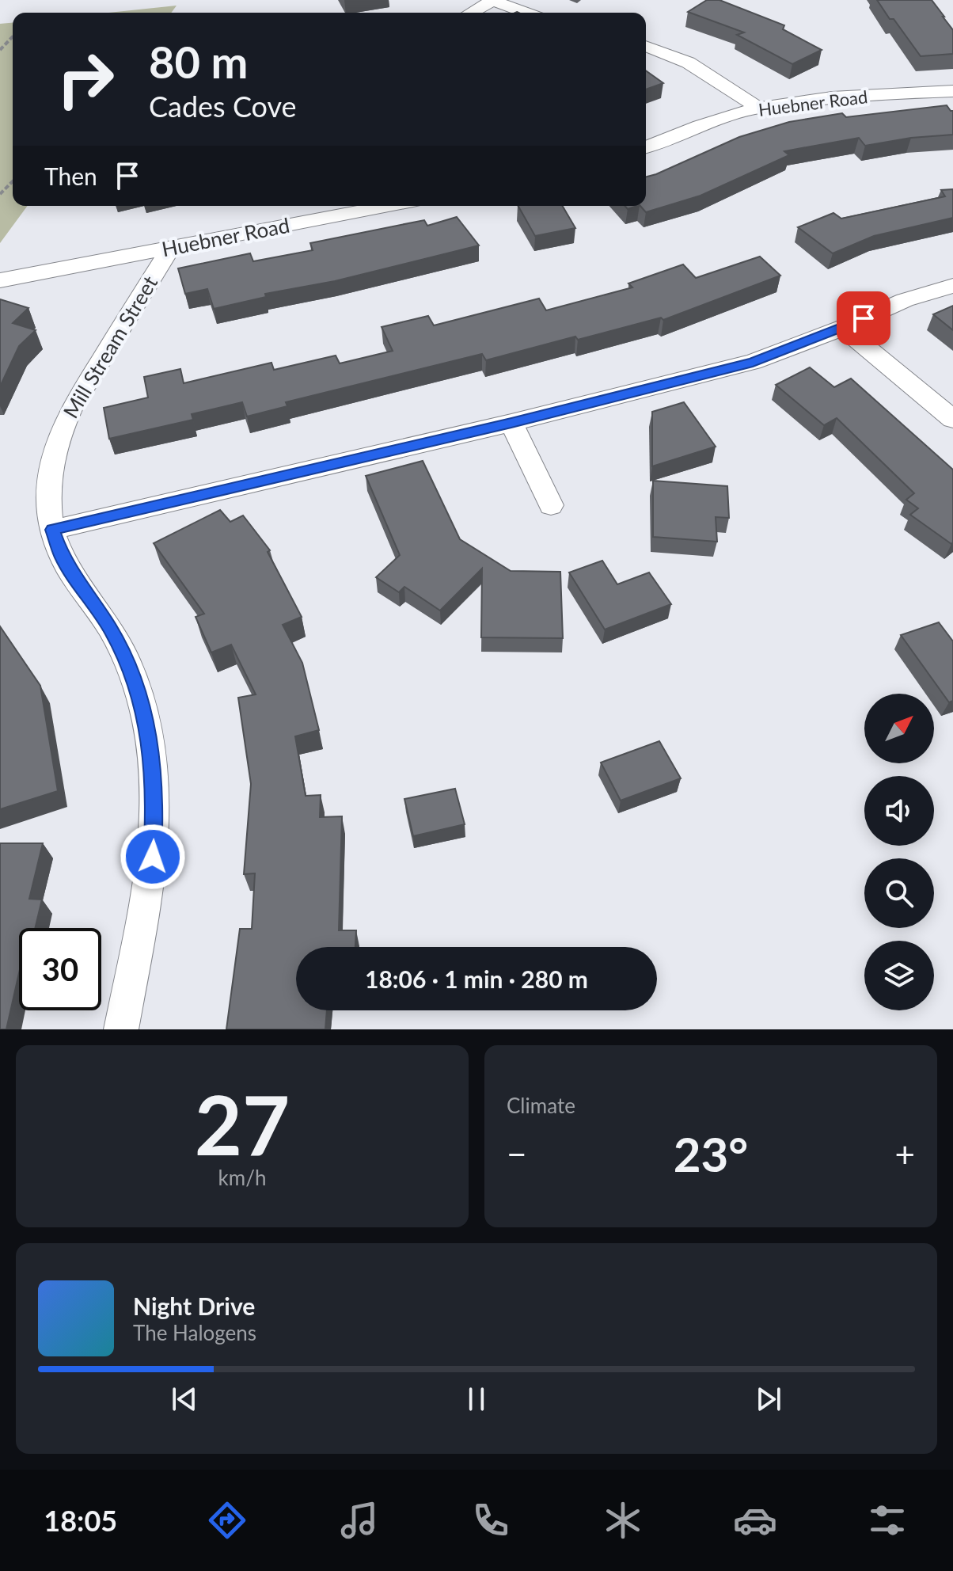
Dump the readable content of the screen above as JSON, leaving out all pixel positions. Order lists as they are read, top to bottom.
{
  "streets": {
    "street": ["Huebner Road", "Mill Stream Street"]
  },
  "crossings": [
    ["Huebner Road", "Mill Stream Street"]
  ],
  "north": "top right",
  "page": {
    "turn": ["80 m", "Cades Cove"],
    "then": "Then",
    "limit": "30",
    "trip": "18:06 · 1 min · 280 m",
    "tile": [
      ["27", "km/h"],
      "Climate"
    ],
    "heat": ["−", "23°", "+"],
    "song": ["Night Drive", "The Halogens"],
    "tabs": "18:05"
  }
}
